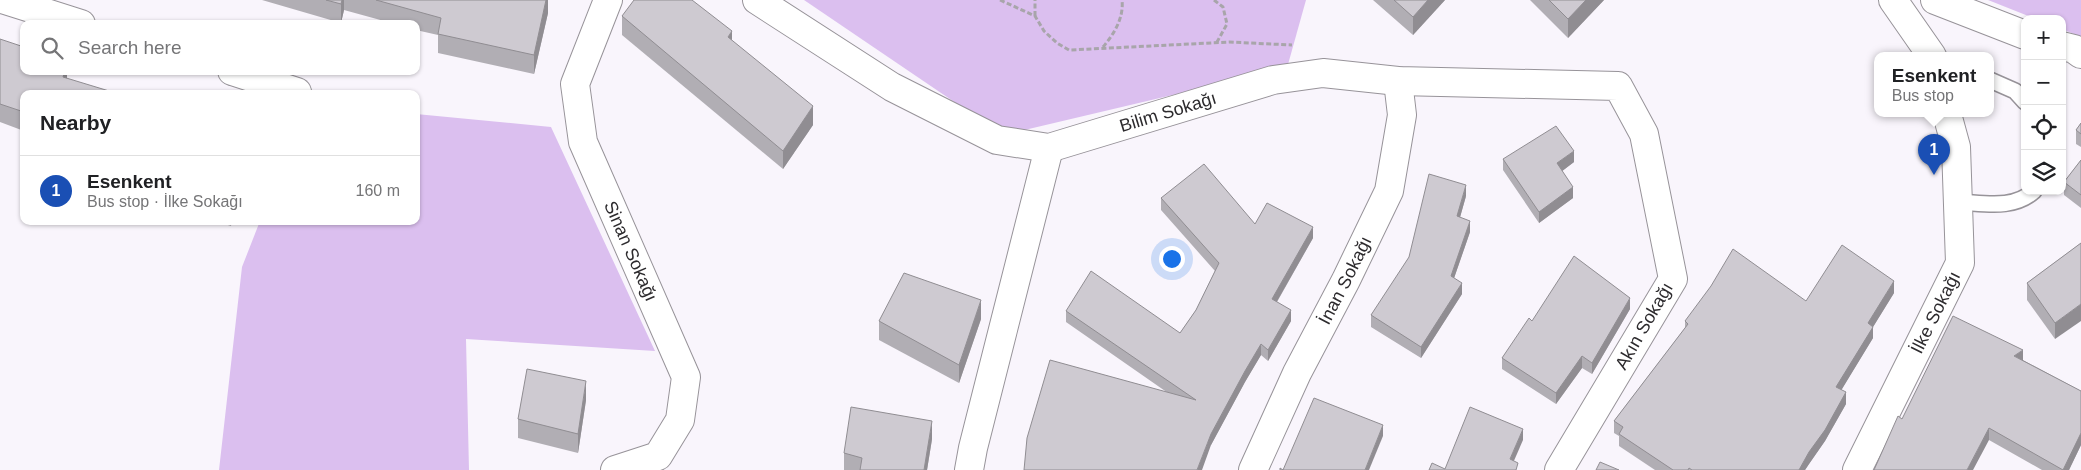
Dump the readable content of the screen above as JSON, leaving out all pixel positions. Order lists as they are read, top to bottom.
{
  "streets": {
    "street": [
      "Bilim Sokağı",
      "Sinan Sokağı",
      "İnan Sokağı",
      "İlke Sokağı",
      "Akın Sokağı"
    ]
  },
  "crossings": [
    ["Bilim Sokağı", "İnan Sokağı"],
    ["Bilim Sokağı", "Akın Sokağı"]
  ],
  "page": {
    "map_buttons": ["+", "−"],
    "search": "Search here",
    "popup": ["Esenkent", "Bus stop"],
    "heading": "Nearby",
    "pins": "1",
    "list": [
      {
        "mark": "1",
        "name": "Esenkent",
        "note": "Bus stop · İlke Sokağı",
        "value": "160 m"
      }
    ]
  }
}
